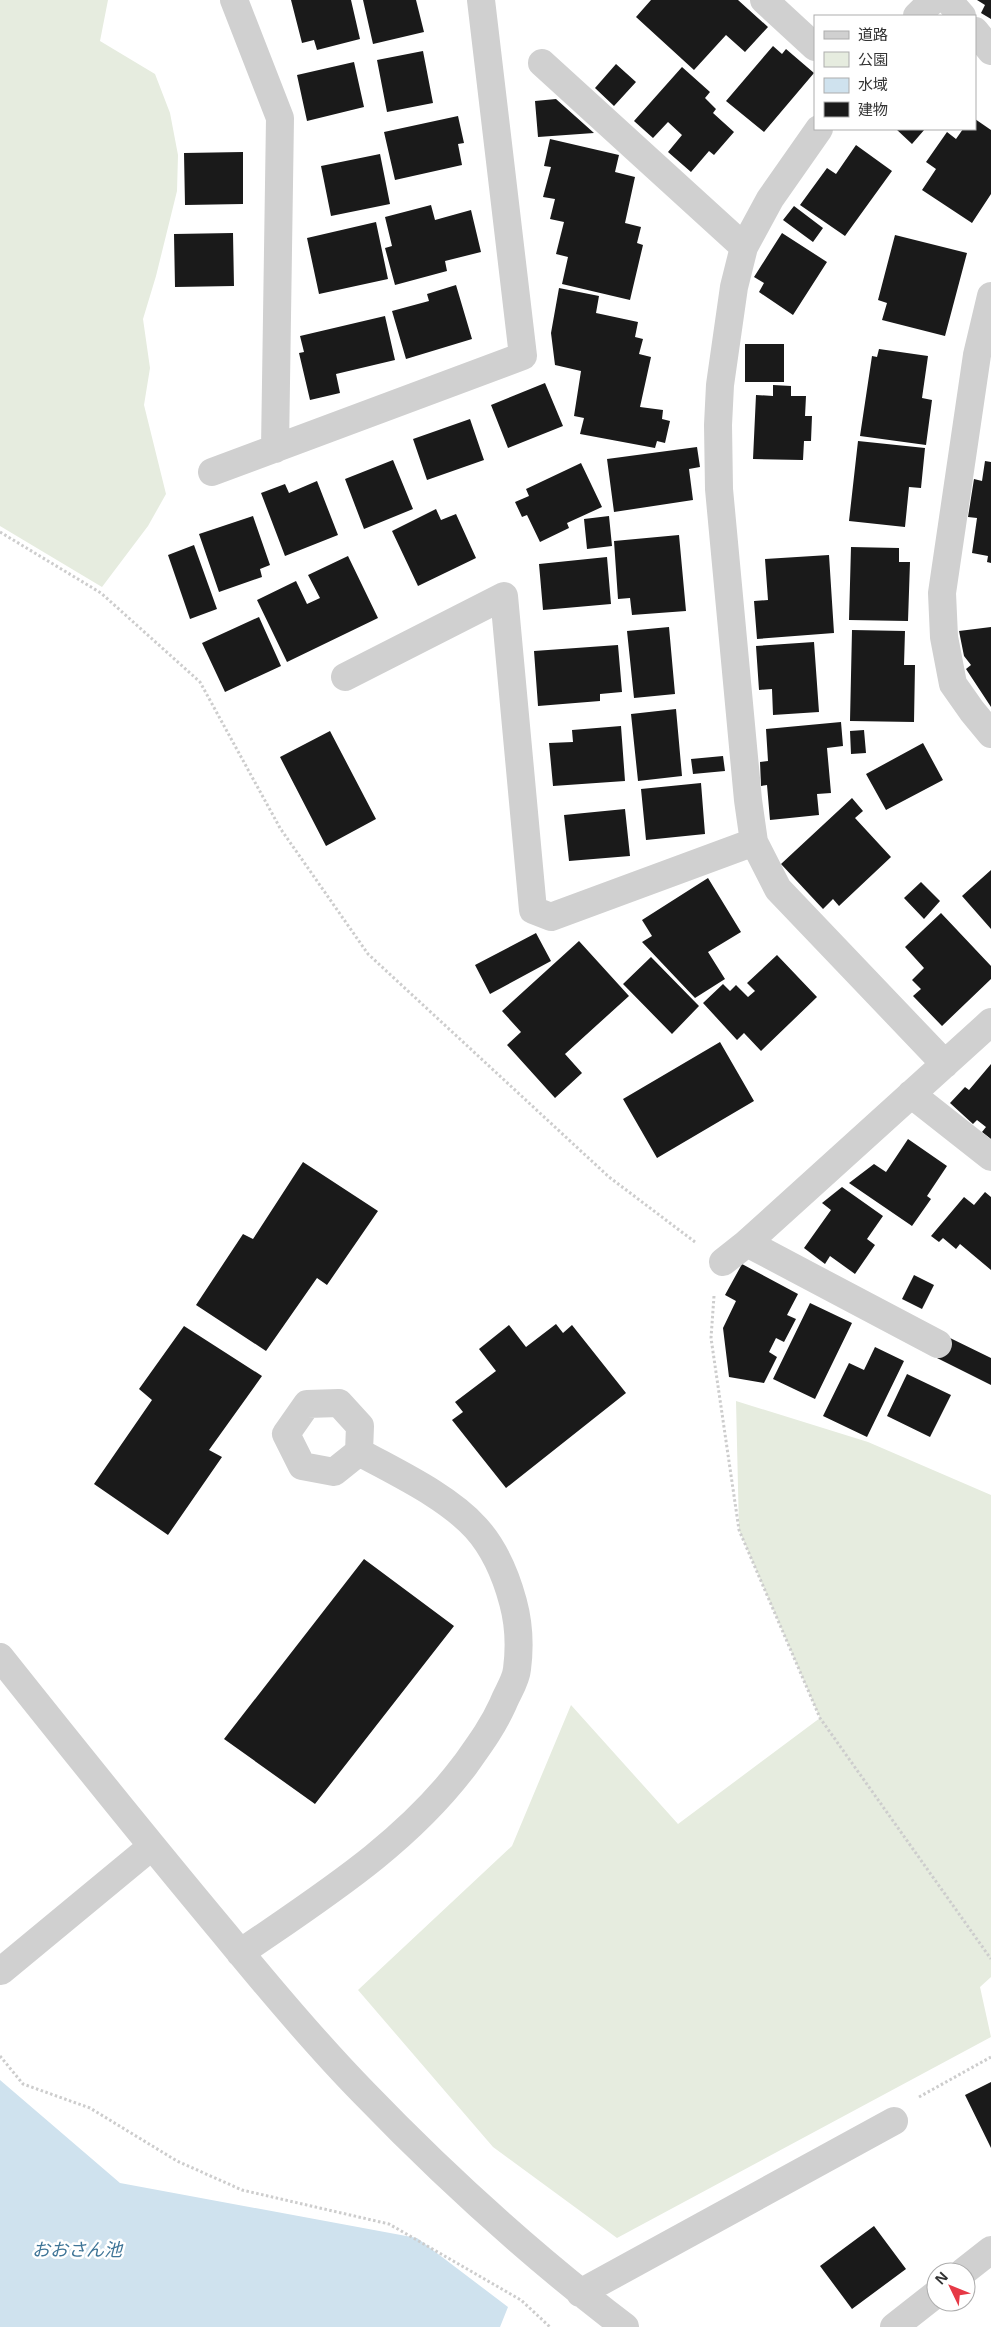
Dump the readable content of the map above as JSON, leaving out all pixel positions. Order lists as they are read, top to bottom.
{
  "water": ["おおさん池"],
  "legend": [
    "道路",
    "公園",
    "水域",
    "建物"
  ],
  "north": "top left"
}
